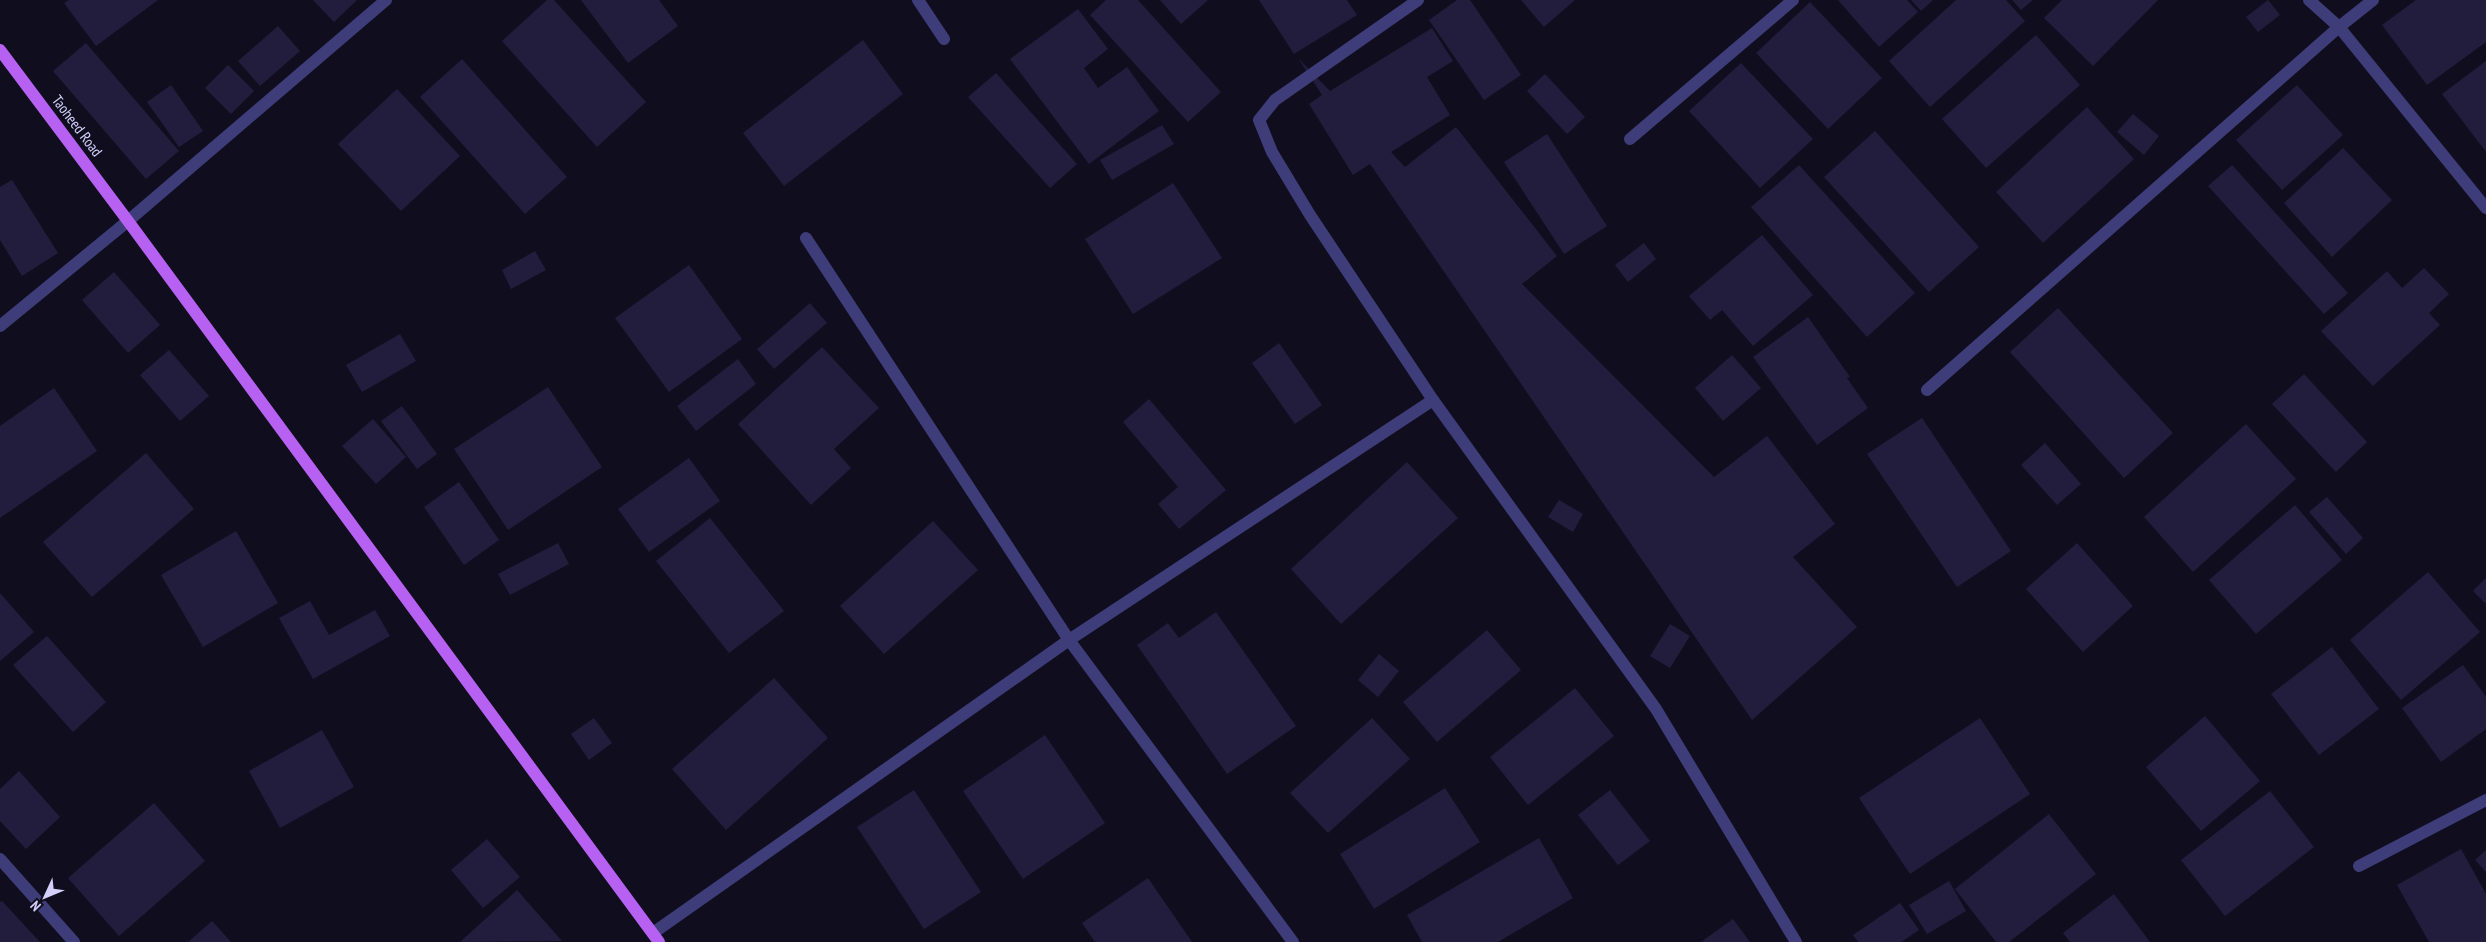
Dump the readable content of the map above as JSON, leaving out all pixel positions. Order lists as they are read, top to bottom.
{
  "streets": {
    "main road": ["Taoheed Road"]
  },
  "north": "bottom left"
}
